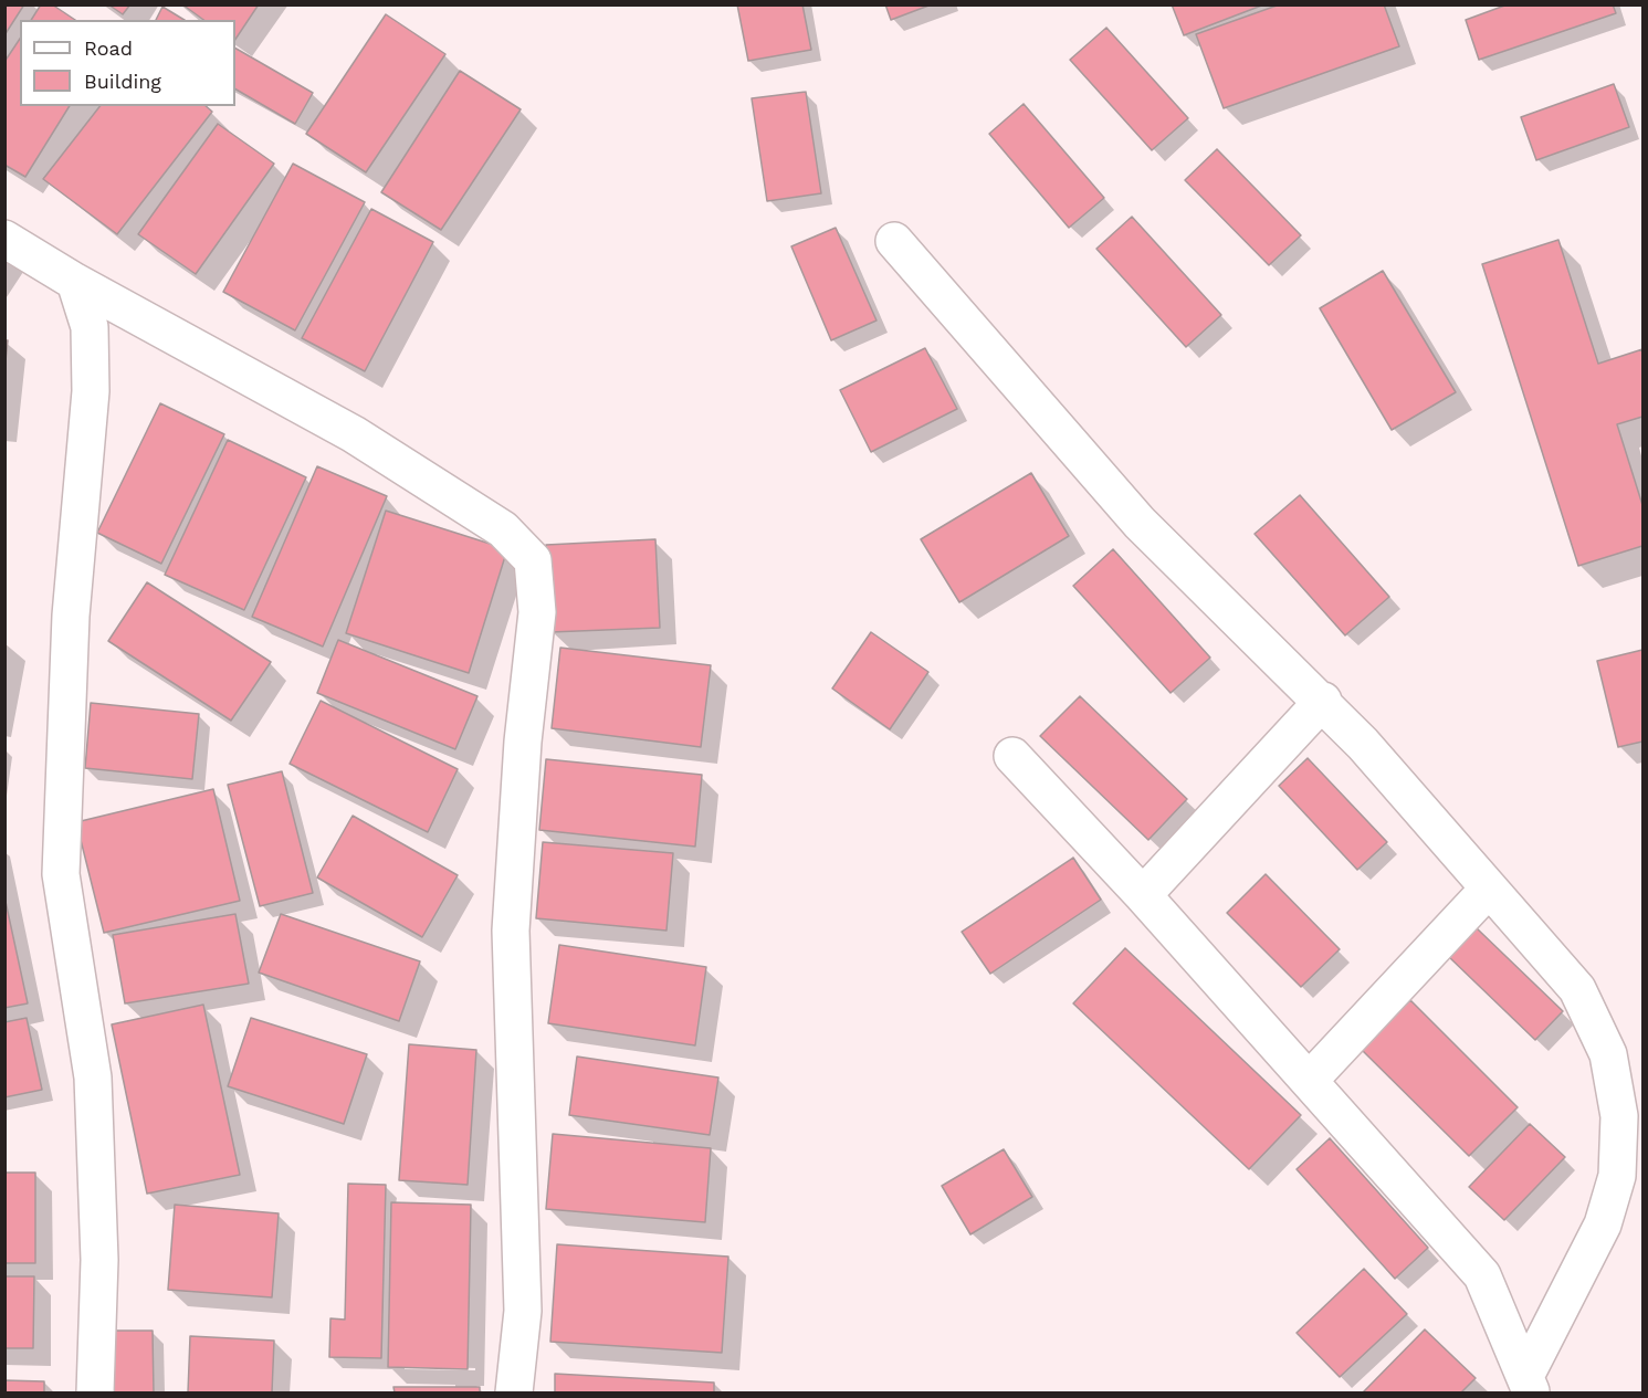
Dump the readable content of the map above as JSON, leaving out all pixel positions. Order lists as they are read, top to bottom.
{
  "legend": ["Road", "Building"]
}
